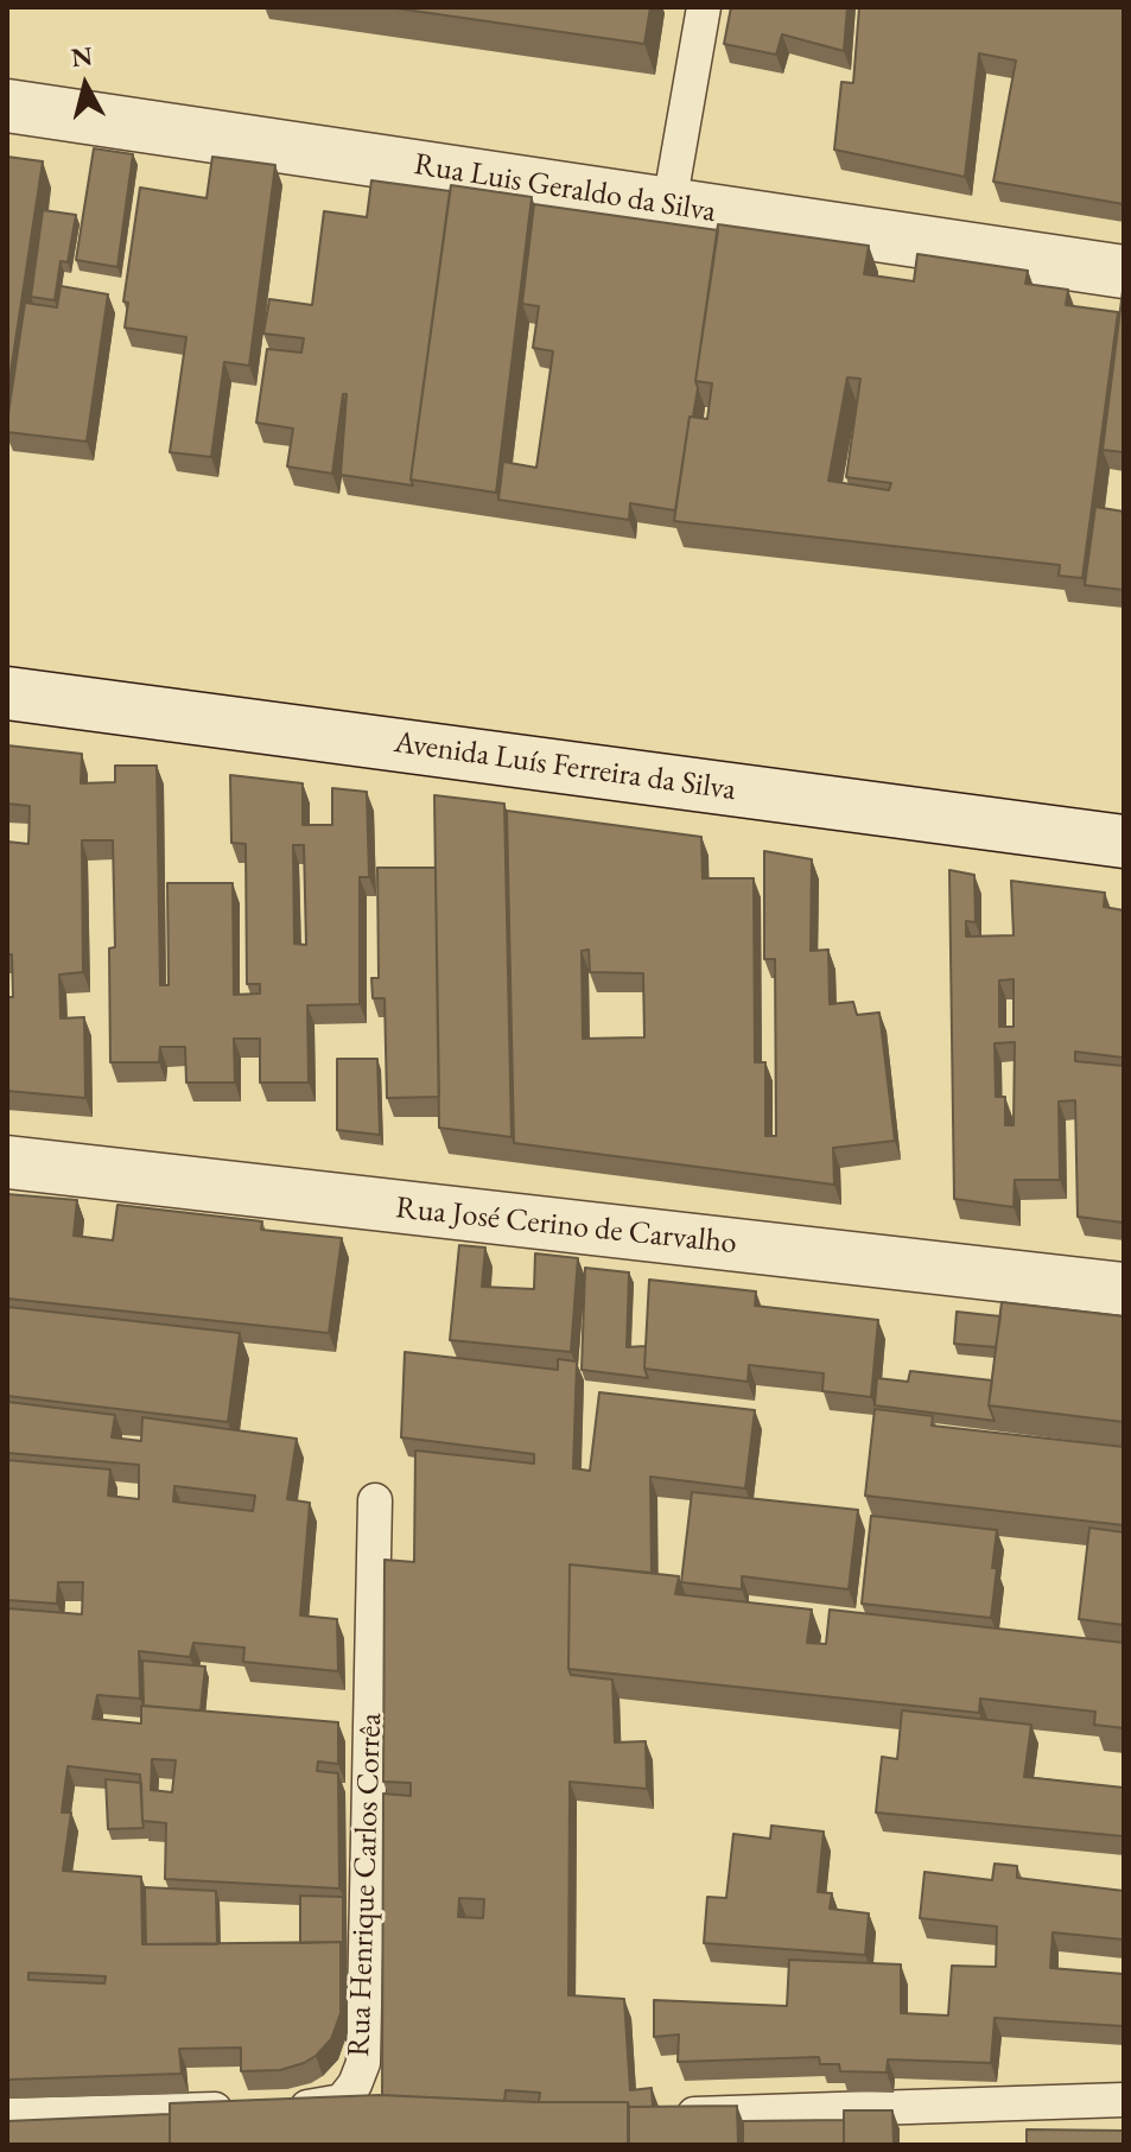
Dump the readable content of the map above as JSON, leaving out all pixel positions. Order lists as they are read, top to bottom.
{
  "streets": {
    "street": ["Rua Luis Geraldo da Silva", "Avenida Luís Ferreira da Silva", "Rua José Cerino de Carvalho"],
    "lane": ["Rua Henrique Carlos Corrêa"]
  },
  "north": "top"
}
